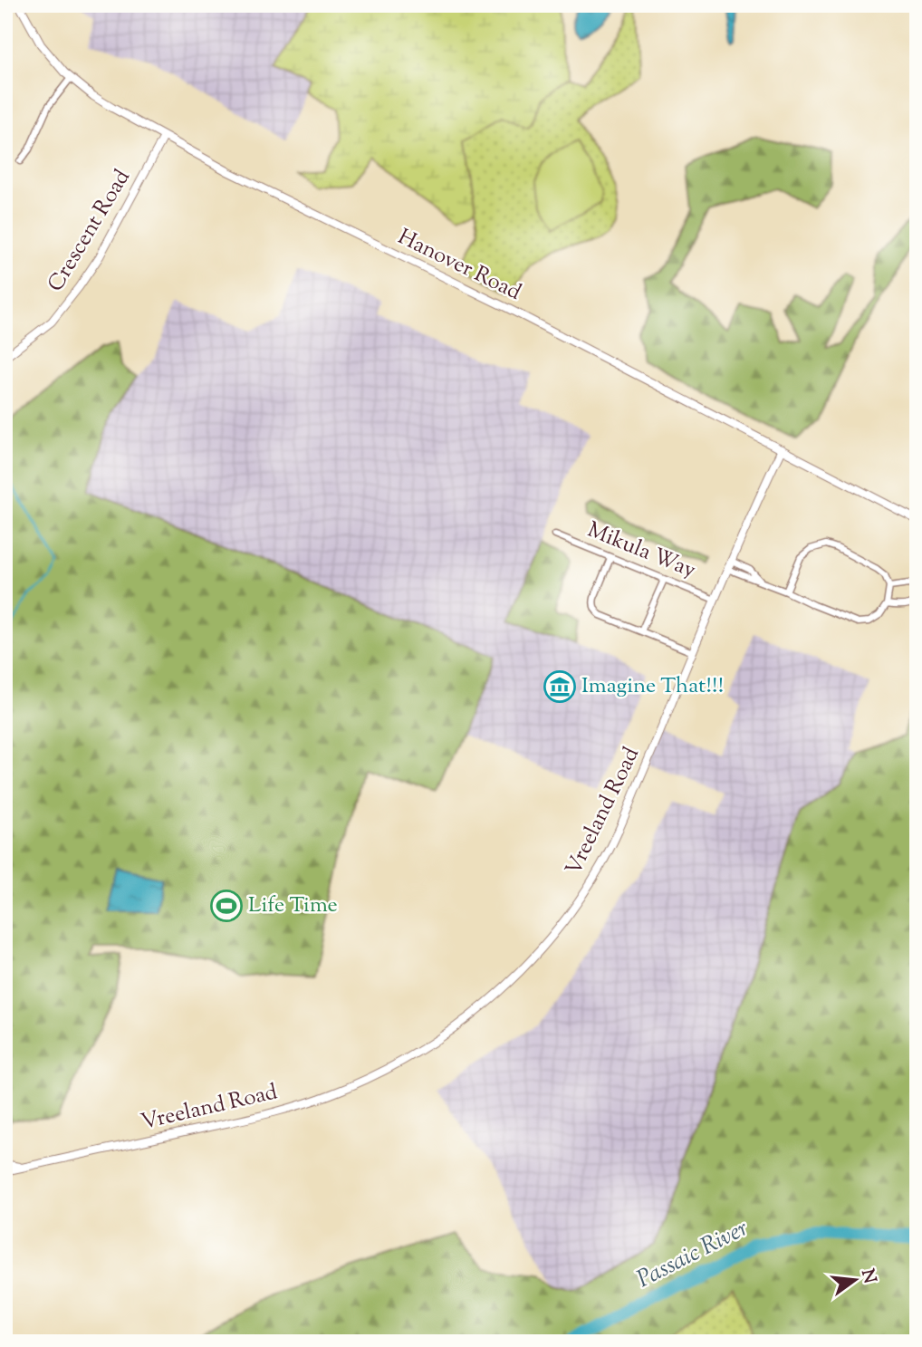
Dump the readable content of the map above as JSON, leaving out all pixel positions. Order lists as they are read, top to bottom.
{
  "streets": {
    "street": [
      "Crescent Road",
      "Hanover Road",
      "Mikula Way",
      "Vreeland Road"
    ]
  },
  "crossings": [
    ["Crescent Road", "Hanover Road"],
    ["Hanover Road", "Vreeland Road"],
    ["Mikula Way", "Vreeland Road"]
  ],
  "water": ["Passaic River"],
  "places": {
    "museum": ["Imagine That!!!"],
    "sports": ["Life Time"]
  },
  "north": "right"
}
